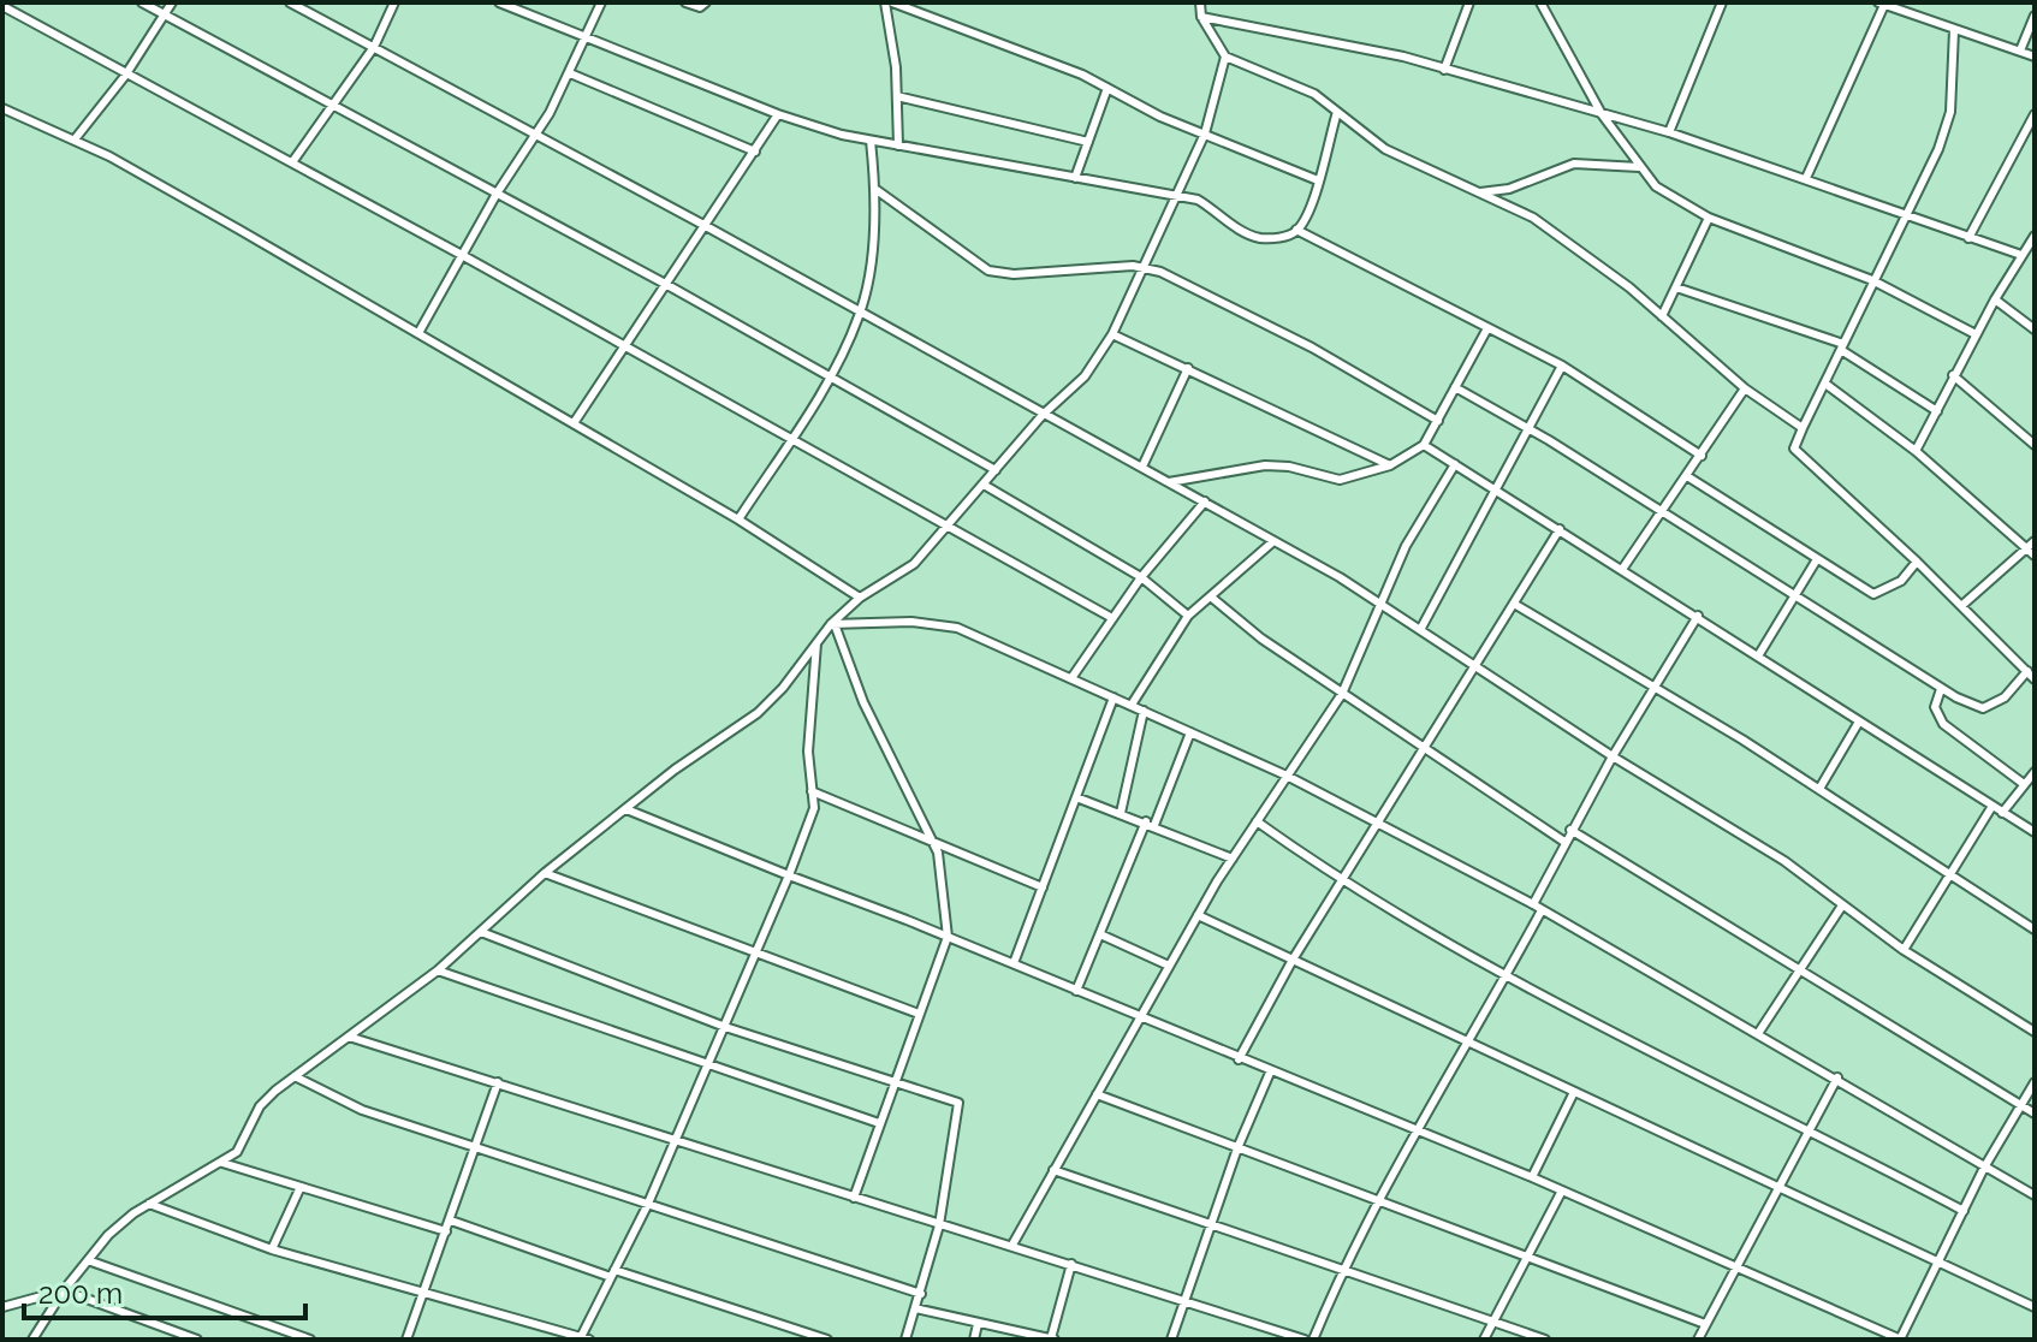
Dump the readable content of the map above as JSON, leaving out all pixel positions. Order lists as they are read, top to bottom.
{
  "scale_bar": "200 m"
}
